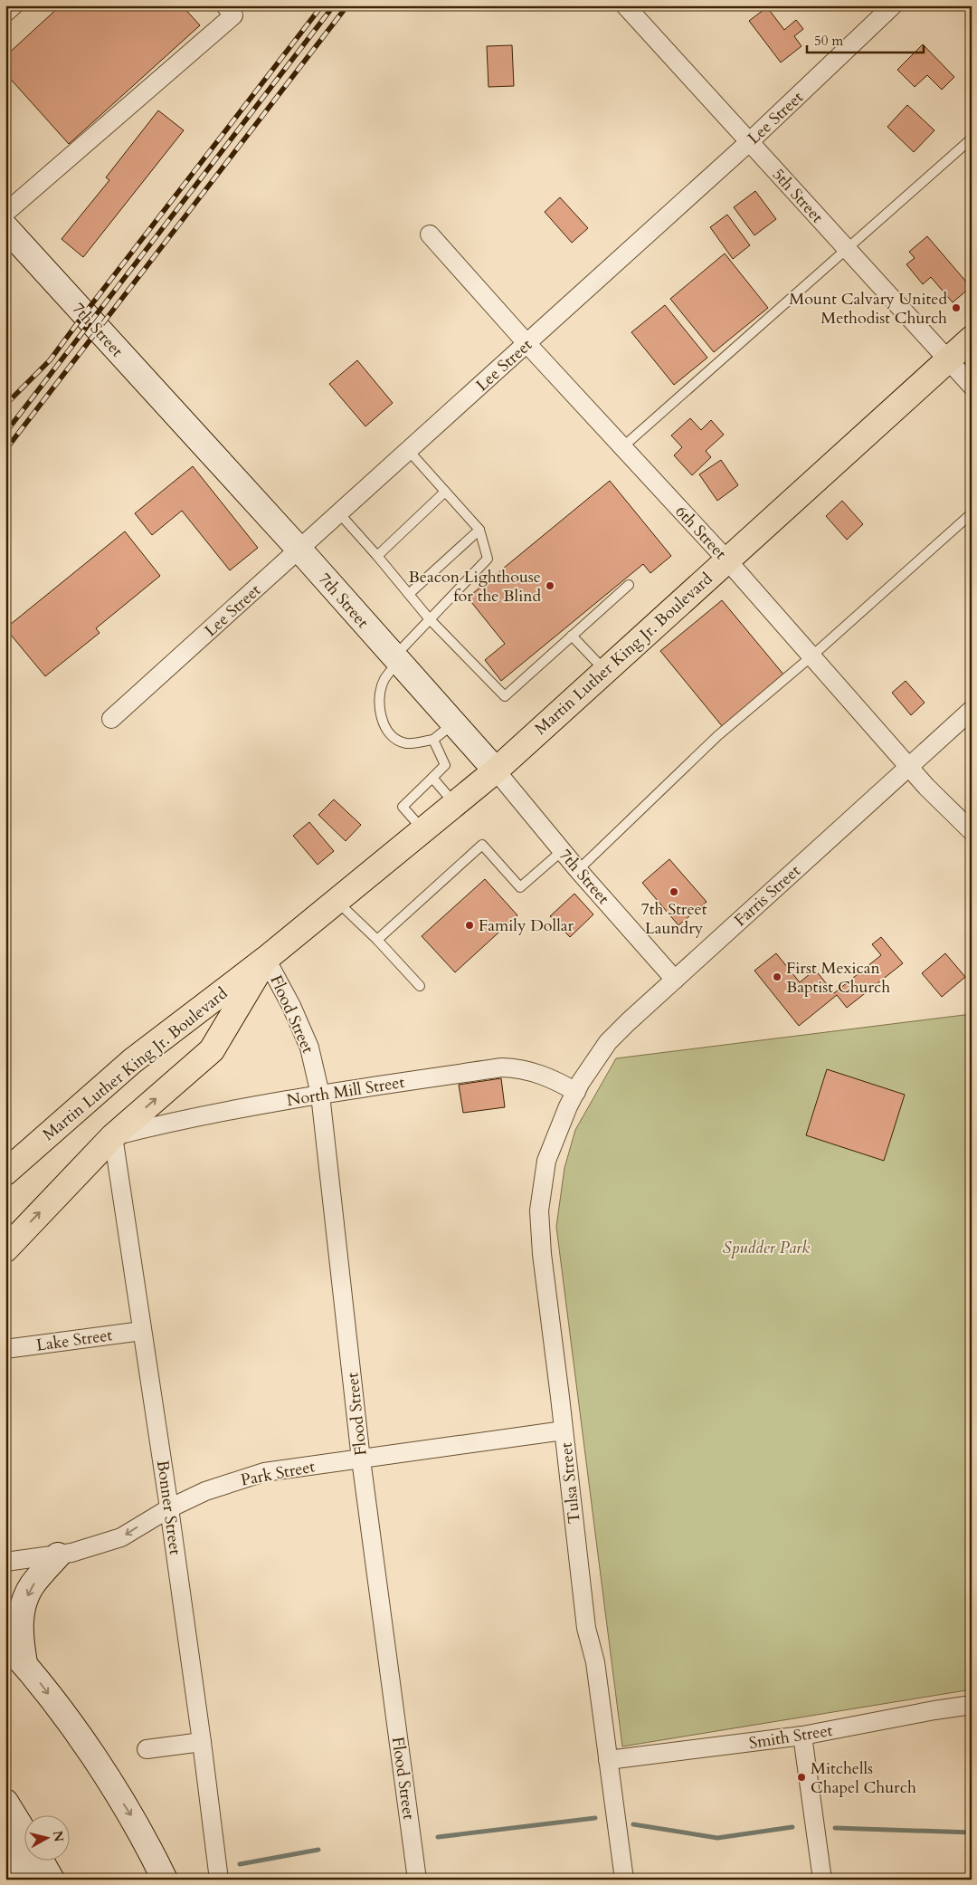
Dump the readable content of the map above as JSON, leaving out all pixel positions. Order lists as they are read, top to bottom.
{
  "streets": {
    "main road": ["Martin Luther King Jr. Boulevard"],
    "street": [
      "Lee Street",
      "5th Street",
      "7th Street",
      "6th Street",
      "Farris Street",
      "Flood Street",
      "North Mill Street",
      "Lake Street",
      "Park Street",
      "Tulsa Street",
      "Bonner Street",
      "Smith Street"
    ]
  },
  "crossings": [
    ["Lee Street", "5th Street"],
    ["Lee Street", "7th Street"],
    ["Lee Street", "6th Street"],
    ["5th Street", "Martin Luther King Jr. Boulevard"],
    ["7th Street", "Martin Luther King Jr. Boulevard"],
    ["7th Street", "Farris Street"],
    ["6th Street", "Martin Luther King Jr. Boulevard"],
    ["6th Street", "Farris Street"],
    ["Martin Luther King Jr. Boulevard", "Flood Street"],
    ["Martin Luther King Jr. Boulevard", "North Mill Street"],
    ["Martin Luther King Jr. Boulevard", "Bonner Street"],
    ["Farris Street", "North Mill Street"],
    ["Farris Street", "Tulsa Street"],
    ["Flood Street", "North Mill Street"],
    ["Flood Street", "Park Street"],
    ["North Mill Street", "Tulsa Street"],
    ["North Mill Street", "Bonner Street"],
    ["Lake Street", "Bonner Street"],
    ["Park Street", "Tulsa Street"],
    ["Park Street", "Bonner Street"],
    ["Tulsa Street", "Smith Street"]
  ],
  "parks": ["Spudder Park"],
  "places": [
    "Mount Calvary United Methodist Church",
    "Beacon Lighthouse for the Blind",
    "7th Street Laundry",
    "Family Dollar",
    "First Mexican Baptist Church",
    "Mitchells Chapel Church"
  ],
  "scale_bar": "50 m",
  "north": "right"
}
